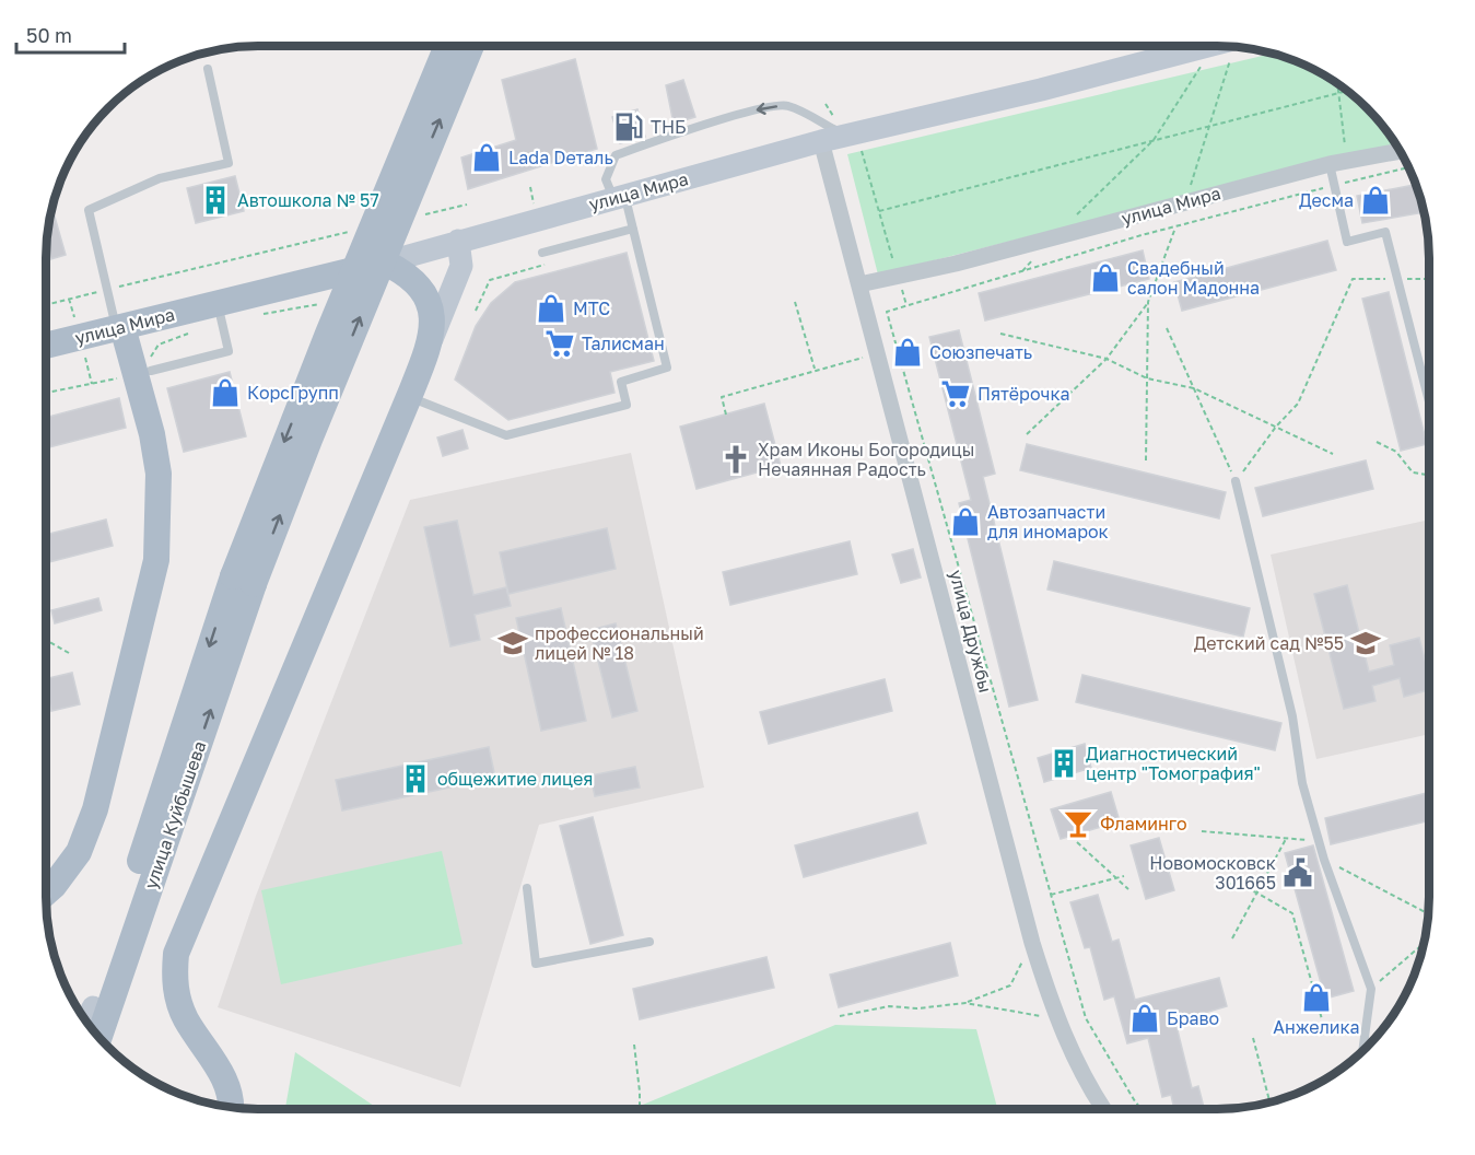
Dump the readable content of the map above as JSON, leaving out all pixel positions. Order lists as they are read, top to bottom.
{
  "streets": {
    "main road": ["улица Мира", "улица Куйбышева"],
    "street": ["улица Дружбы"]
  },
  "crossings": [
    ["улица Мира", "улица Дружбы"]
  ],
  "places": {
    "fuel station": ["ТНБ"],
    "shop": [
      "Lada Dеталь",
      "Десма",
      "Свадебный салон Мадонна",
      "МТС",
      "Союзпечать",
      "КорсГрупп",
      "Автозапчасти для иномарок",
      "Анжелика",
      "Браво"
    ],
    "building": ["Автошкола № 57", "Диагностический центр \"Томография\"", "общежитие лицея"],
    "supermarket": ["Талисман", "Пятёрочка"],
    "church": ["Храм Иконы Богородицы Нечаянная Радость"],
    "school or university": ["профессиональный лицей № 18", "Детский сад №55"],
    "bar": ["Фламинго"],
    "public building": ["Новомосковск 301665"]
  },
  "scale_bar": "50 m"
}
